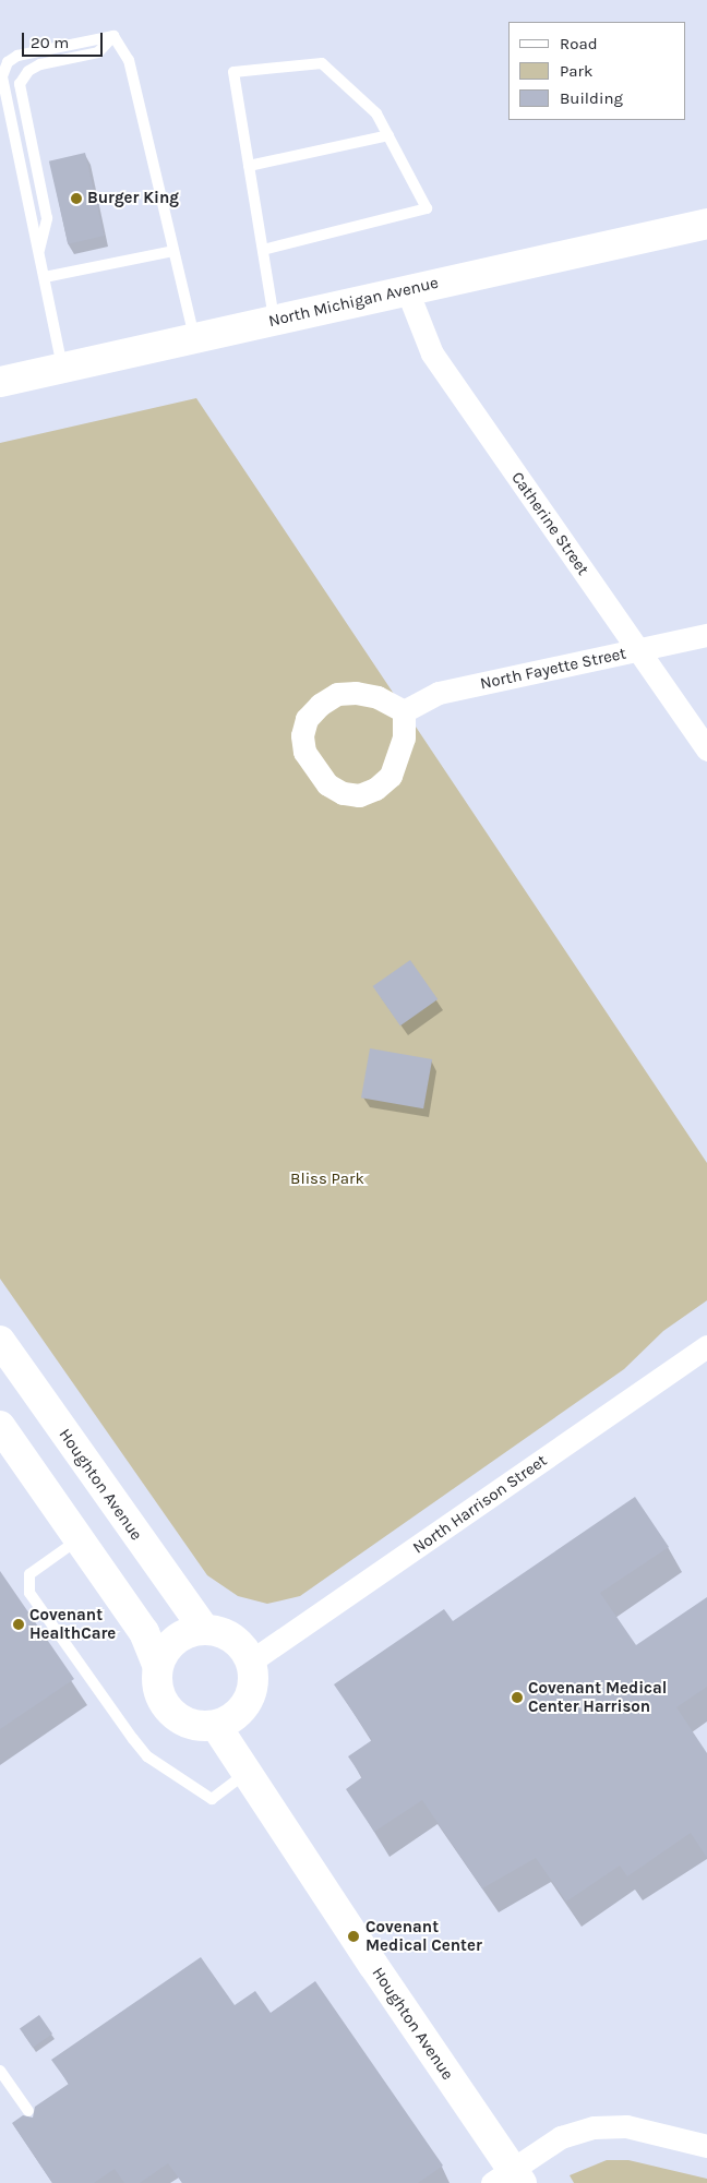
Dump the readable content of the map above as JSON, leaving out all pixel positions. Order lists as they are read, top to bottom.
{
  "streets": {
    "street": [
      "North Michigan Avenue",
      "Catherine Street",
      "North Fayette Street",
      "Houghton Avenue",
      "North Harrison Street"
    ]
  },
  "crossings": [
    ["North Michigan Avenue", "Catherine Street"],
    ["Catherine Street", "North Fayette Street"],
    ["Houghton Avenue", "North Harrison Street"]
  ],
  "parks": ["Bliss Park"],
  "places": [
    "Burger King",
    "Covenant HealthCare",
    "Covenant Medical Center Harrison",
    "Covenant Medical Center"
  ],
  "legend": ["Road", "Park", "Building"],
  "scale_bar": "20 m"
}
